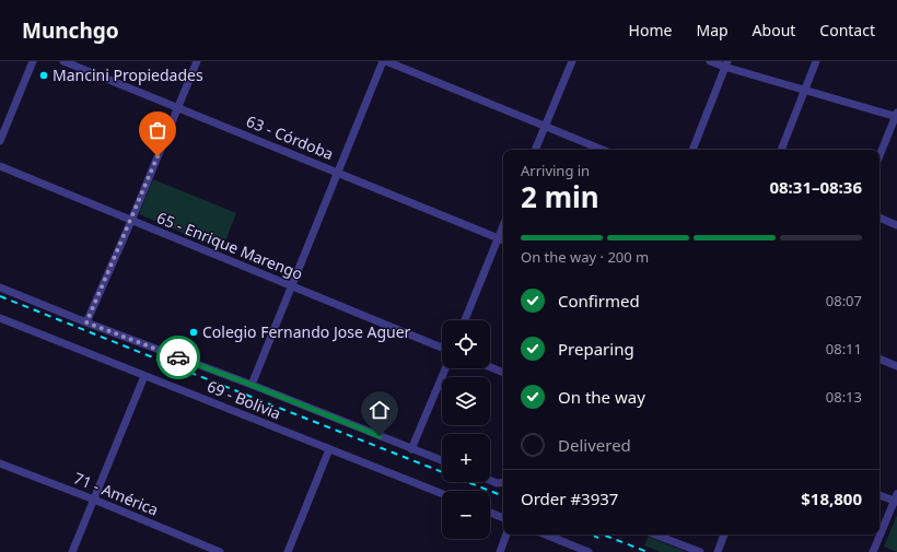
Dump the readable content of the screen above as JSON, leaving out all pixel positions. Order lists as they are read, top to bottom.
{
  "streets": {
    "street": [
      "63 - Córdoba",
      "65 - Enrique Marengo",
      "69 - Bolivia",
      "71 - América"
    ]
  },
  "places": ["Mancini Propiedades", "Colegio Fernando Jose Aguer"],
  "page": {
    "header": "Munchgo",
    "nav": [
      "Home",
      "Map",
      "About",
      "Contact"
    ],
    "heading": ["2 min", "Arriving in", "08:31–08:36"],
    "panel": ["Order #3937", "$18,800"],
    "bar": "On the way · 200 m",
    "list": [
      ["Confirmed", "08:07"],
      ["Preparing", "08:11"],
      ["On the way", "08:13"],
      "Delivered"
    ],
    "map_buttons": ["+", "−"]
  }
}
